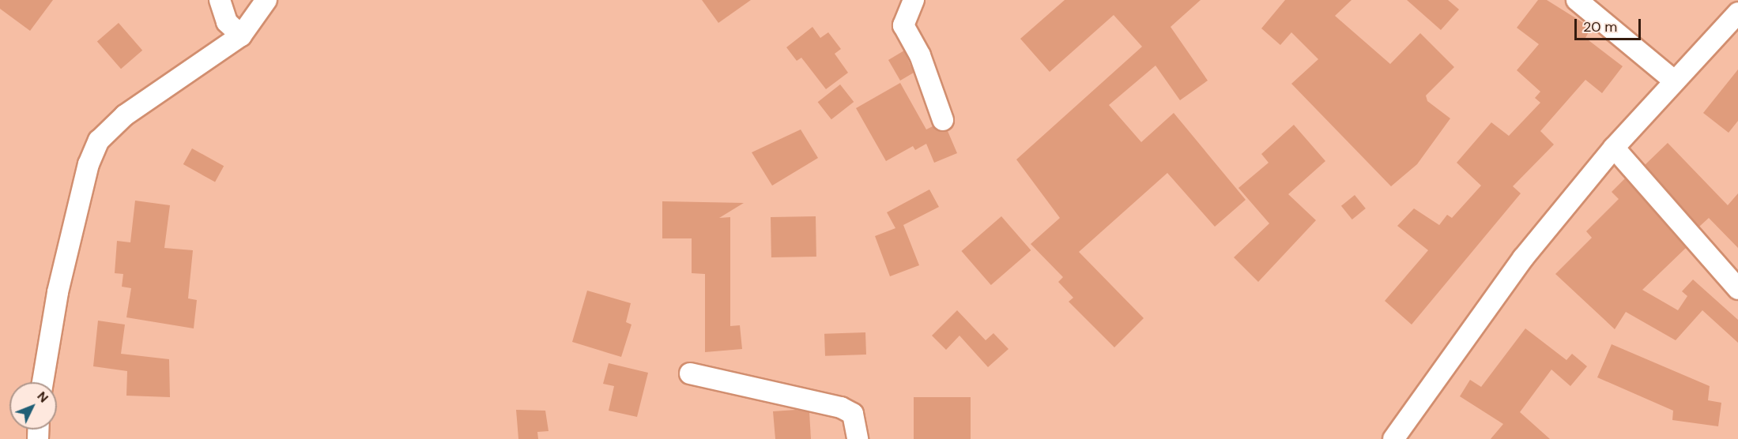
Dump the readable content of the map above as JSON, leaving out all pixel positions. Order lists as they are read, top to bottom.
{
  "scale_bar": "20 m",
  "north": "top right"
}
